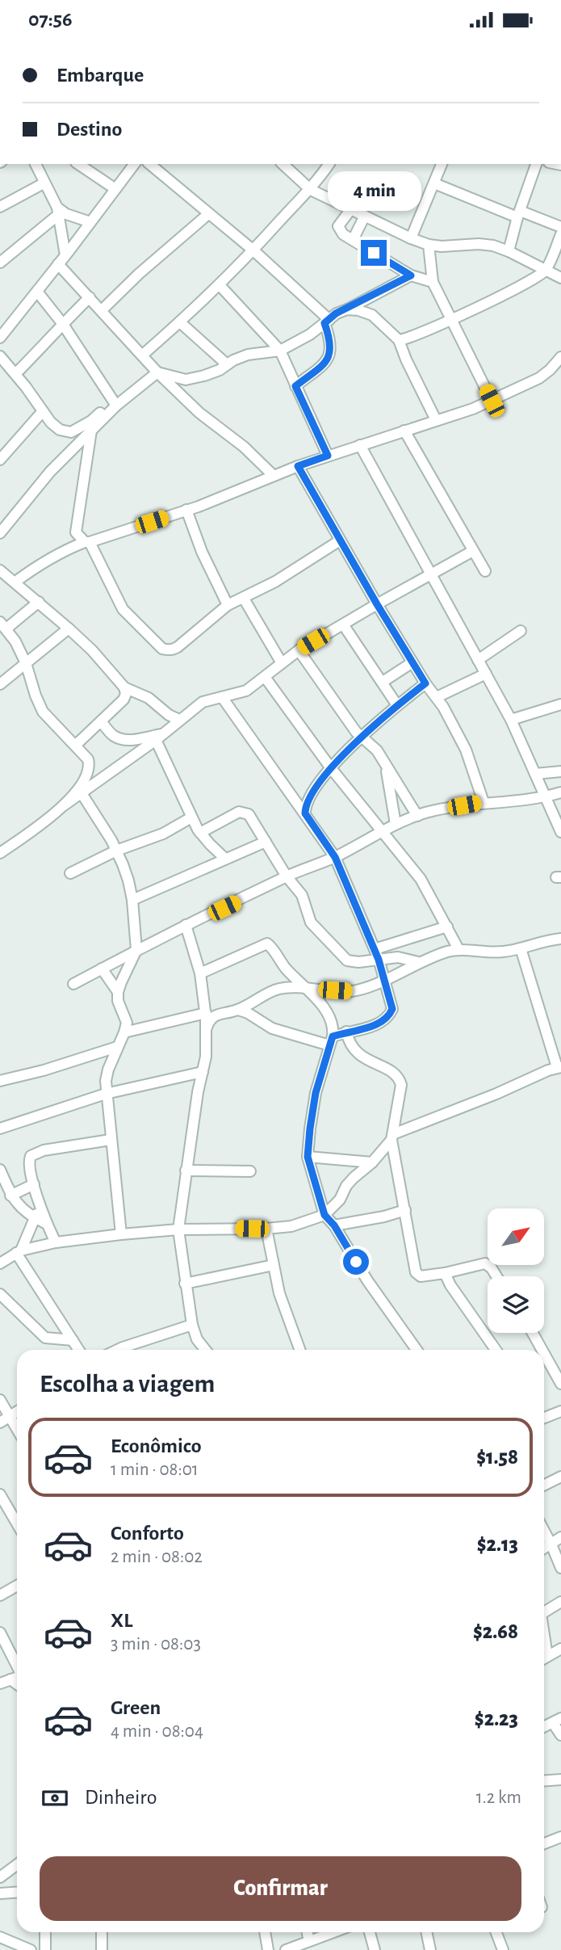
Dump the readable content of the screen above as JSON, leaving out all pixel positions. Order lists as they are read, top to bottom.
{
  "north": "top right",
  "page": {
    "status": "07:56",
    "banner": ["Embarque", "Destino"],
    "bubble": "4 min",
    "heading": "Escolha a viagem",
    "list": [
      {
        "name": "Econômico",
        "note": "1 min · 08:01",
        "value": "$1.58"
      },
      {
        "name": "Conforto",
        "note": "2 min · 08:02",
        "value": "$2.13"
      },
      {
        "name": "XL",
        "note": "3 min · 08:03",
        "value": "$2.68"
      },
      {
        "name": "Green",
        "note": "4 min · 08:04",
        "value": "$2.23"
      }
    ],
    "pay": ["Dinheiro", "1.2 km"],
    "buttons": "Confirmar"
  }
}
